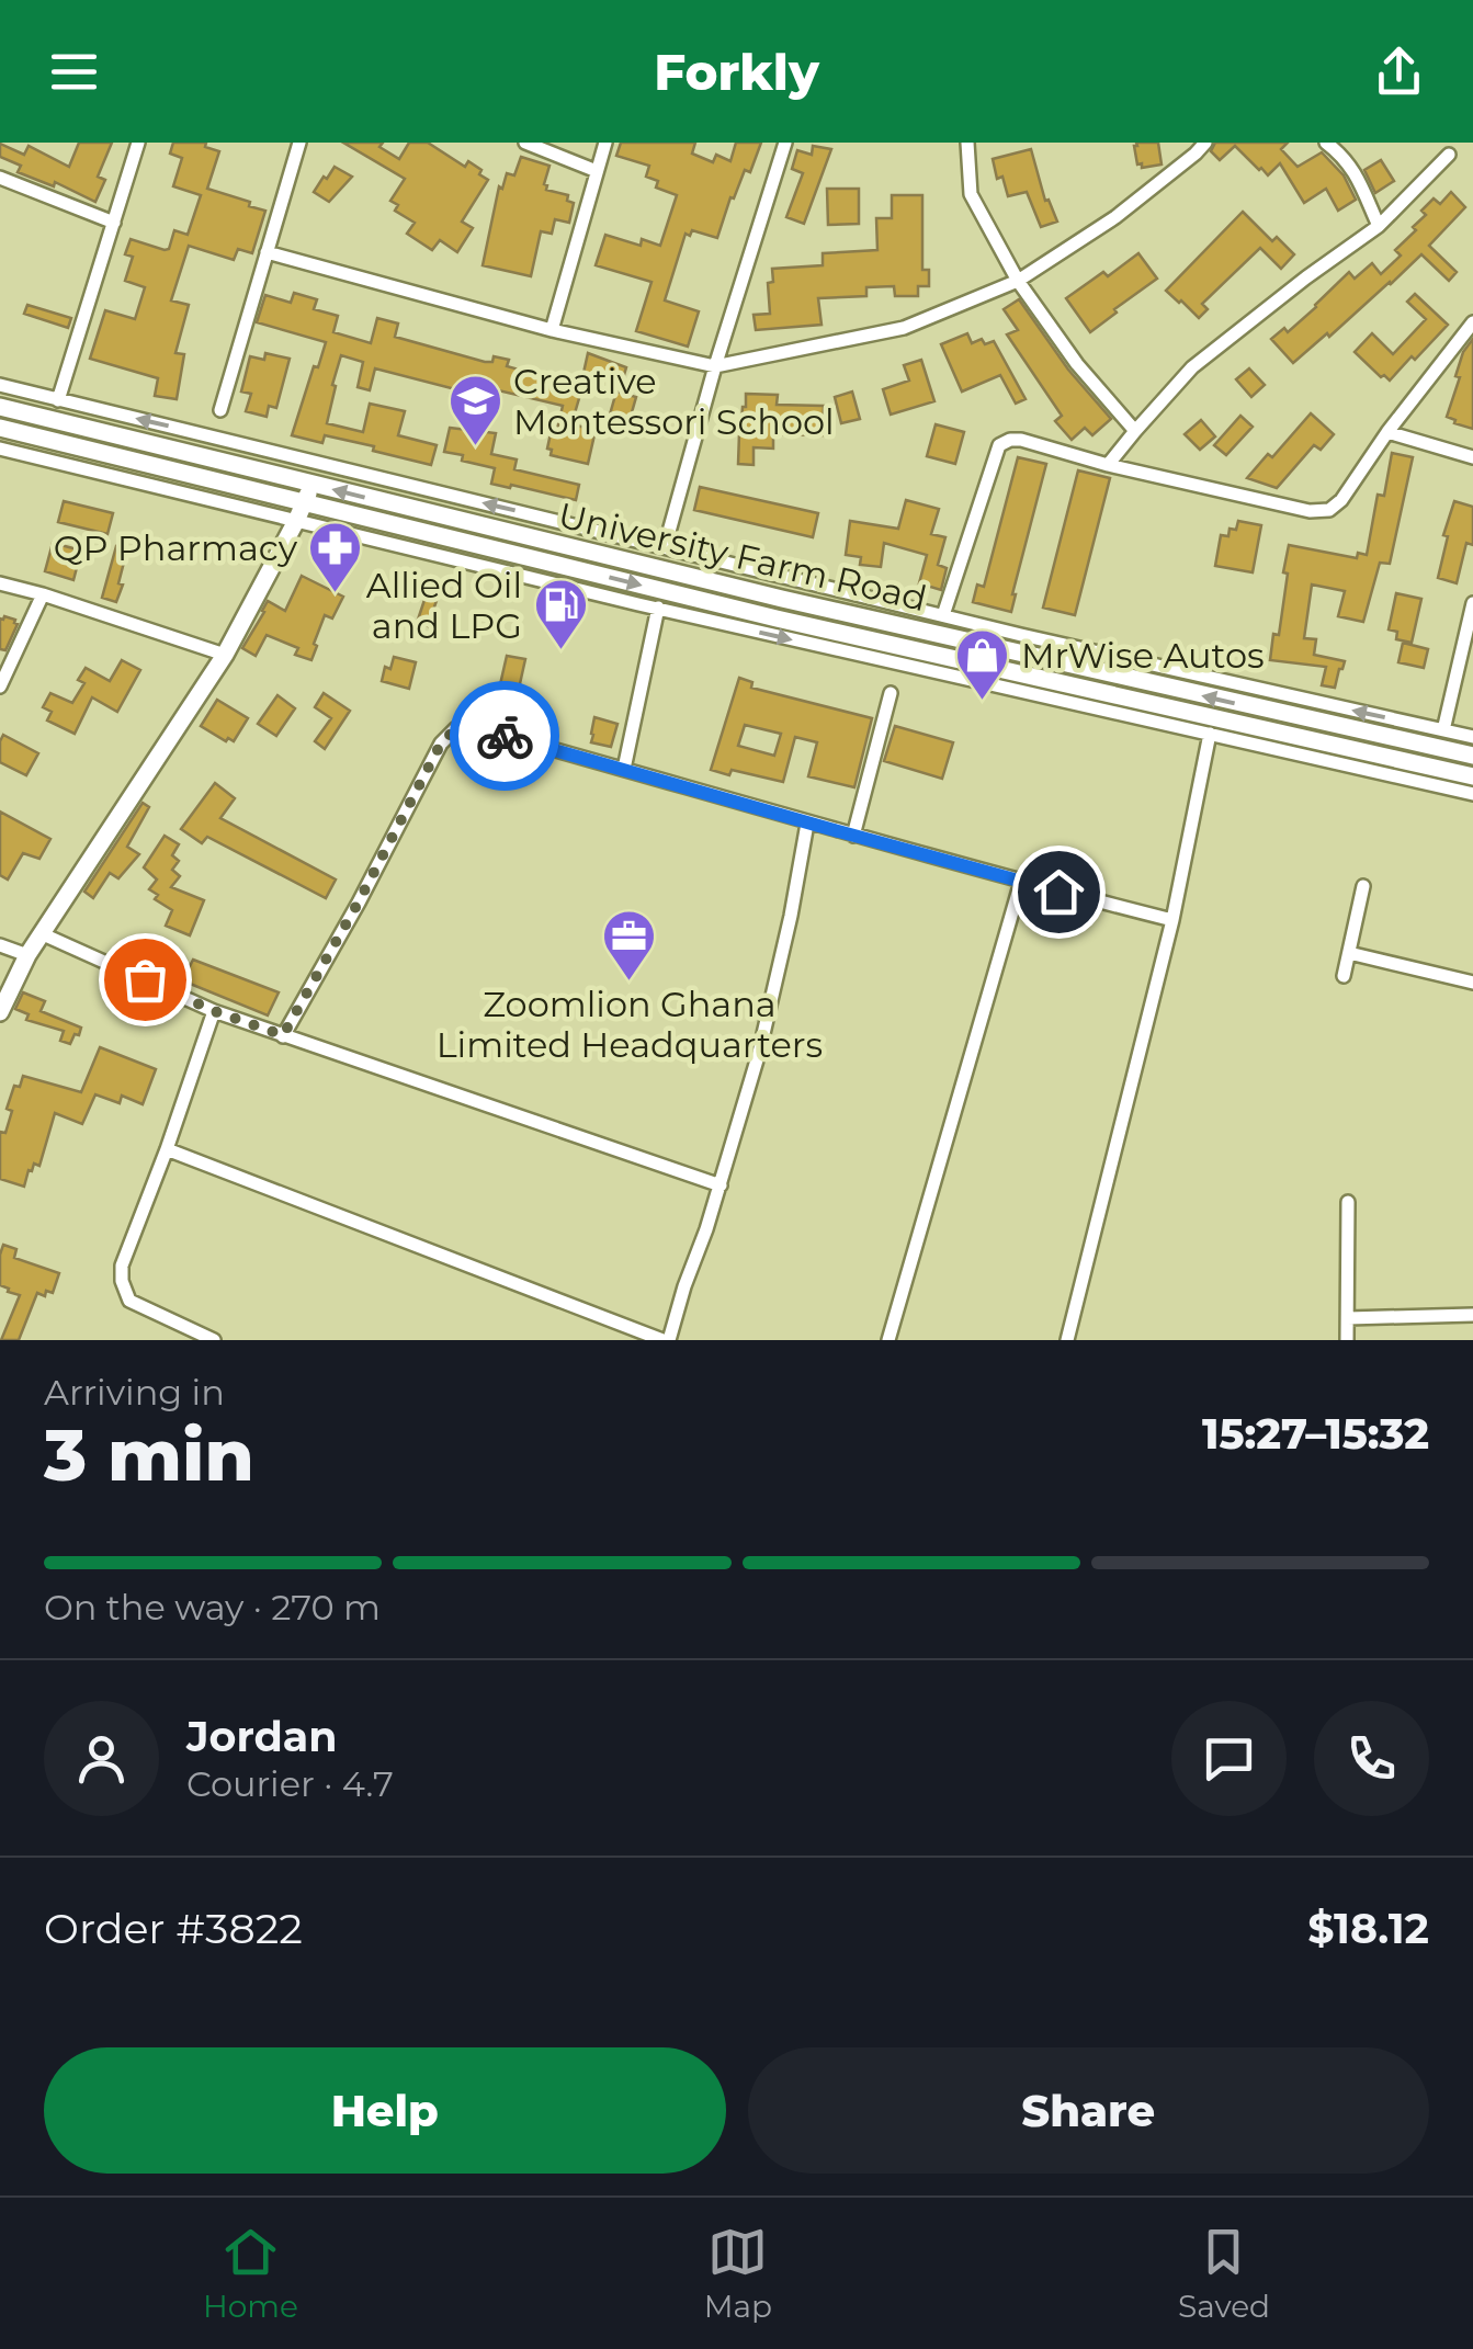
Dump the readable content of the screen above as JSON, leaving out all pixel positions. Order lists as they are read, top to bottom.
{
  "streets": {
    "street": ["University Farm Road"]
  },
  "places": {
    "school or university": ["Creative Montessori School"],
    "pharmacy": ["QP Pharmacy"],
    "fuel station": ["Allied Oil and LPG"],
    "shop": ["MrWise Autos"],
    "office": ["Zoomlion Ghana Limited Headquarters"]
  },
  "page": {
    "header": "Forkly",
    "heading": ["3 min", "Arriving in", "15:27–15:32"],
    "panel": [
      "Jordan",
      "Courier · 4.7",
      "Order #3822",
      "$18.12"
    ],
    "bar": "On the way · 270 m",
    "buttons": ["Help", "Share"],
    "tabs": ["Home", "Map", "Saved"]
  }
}
